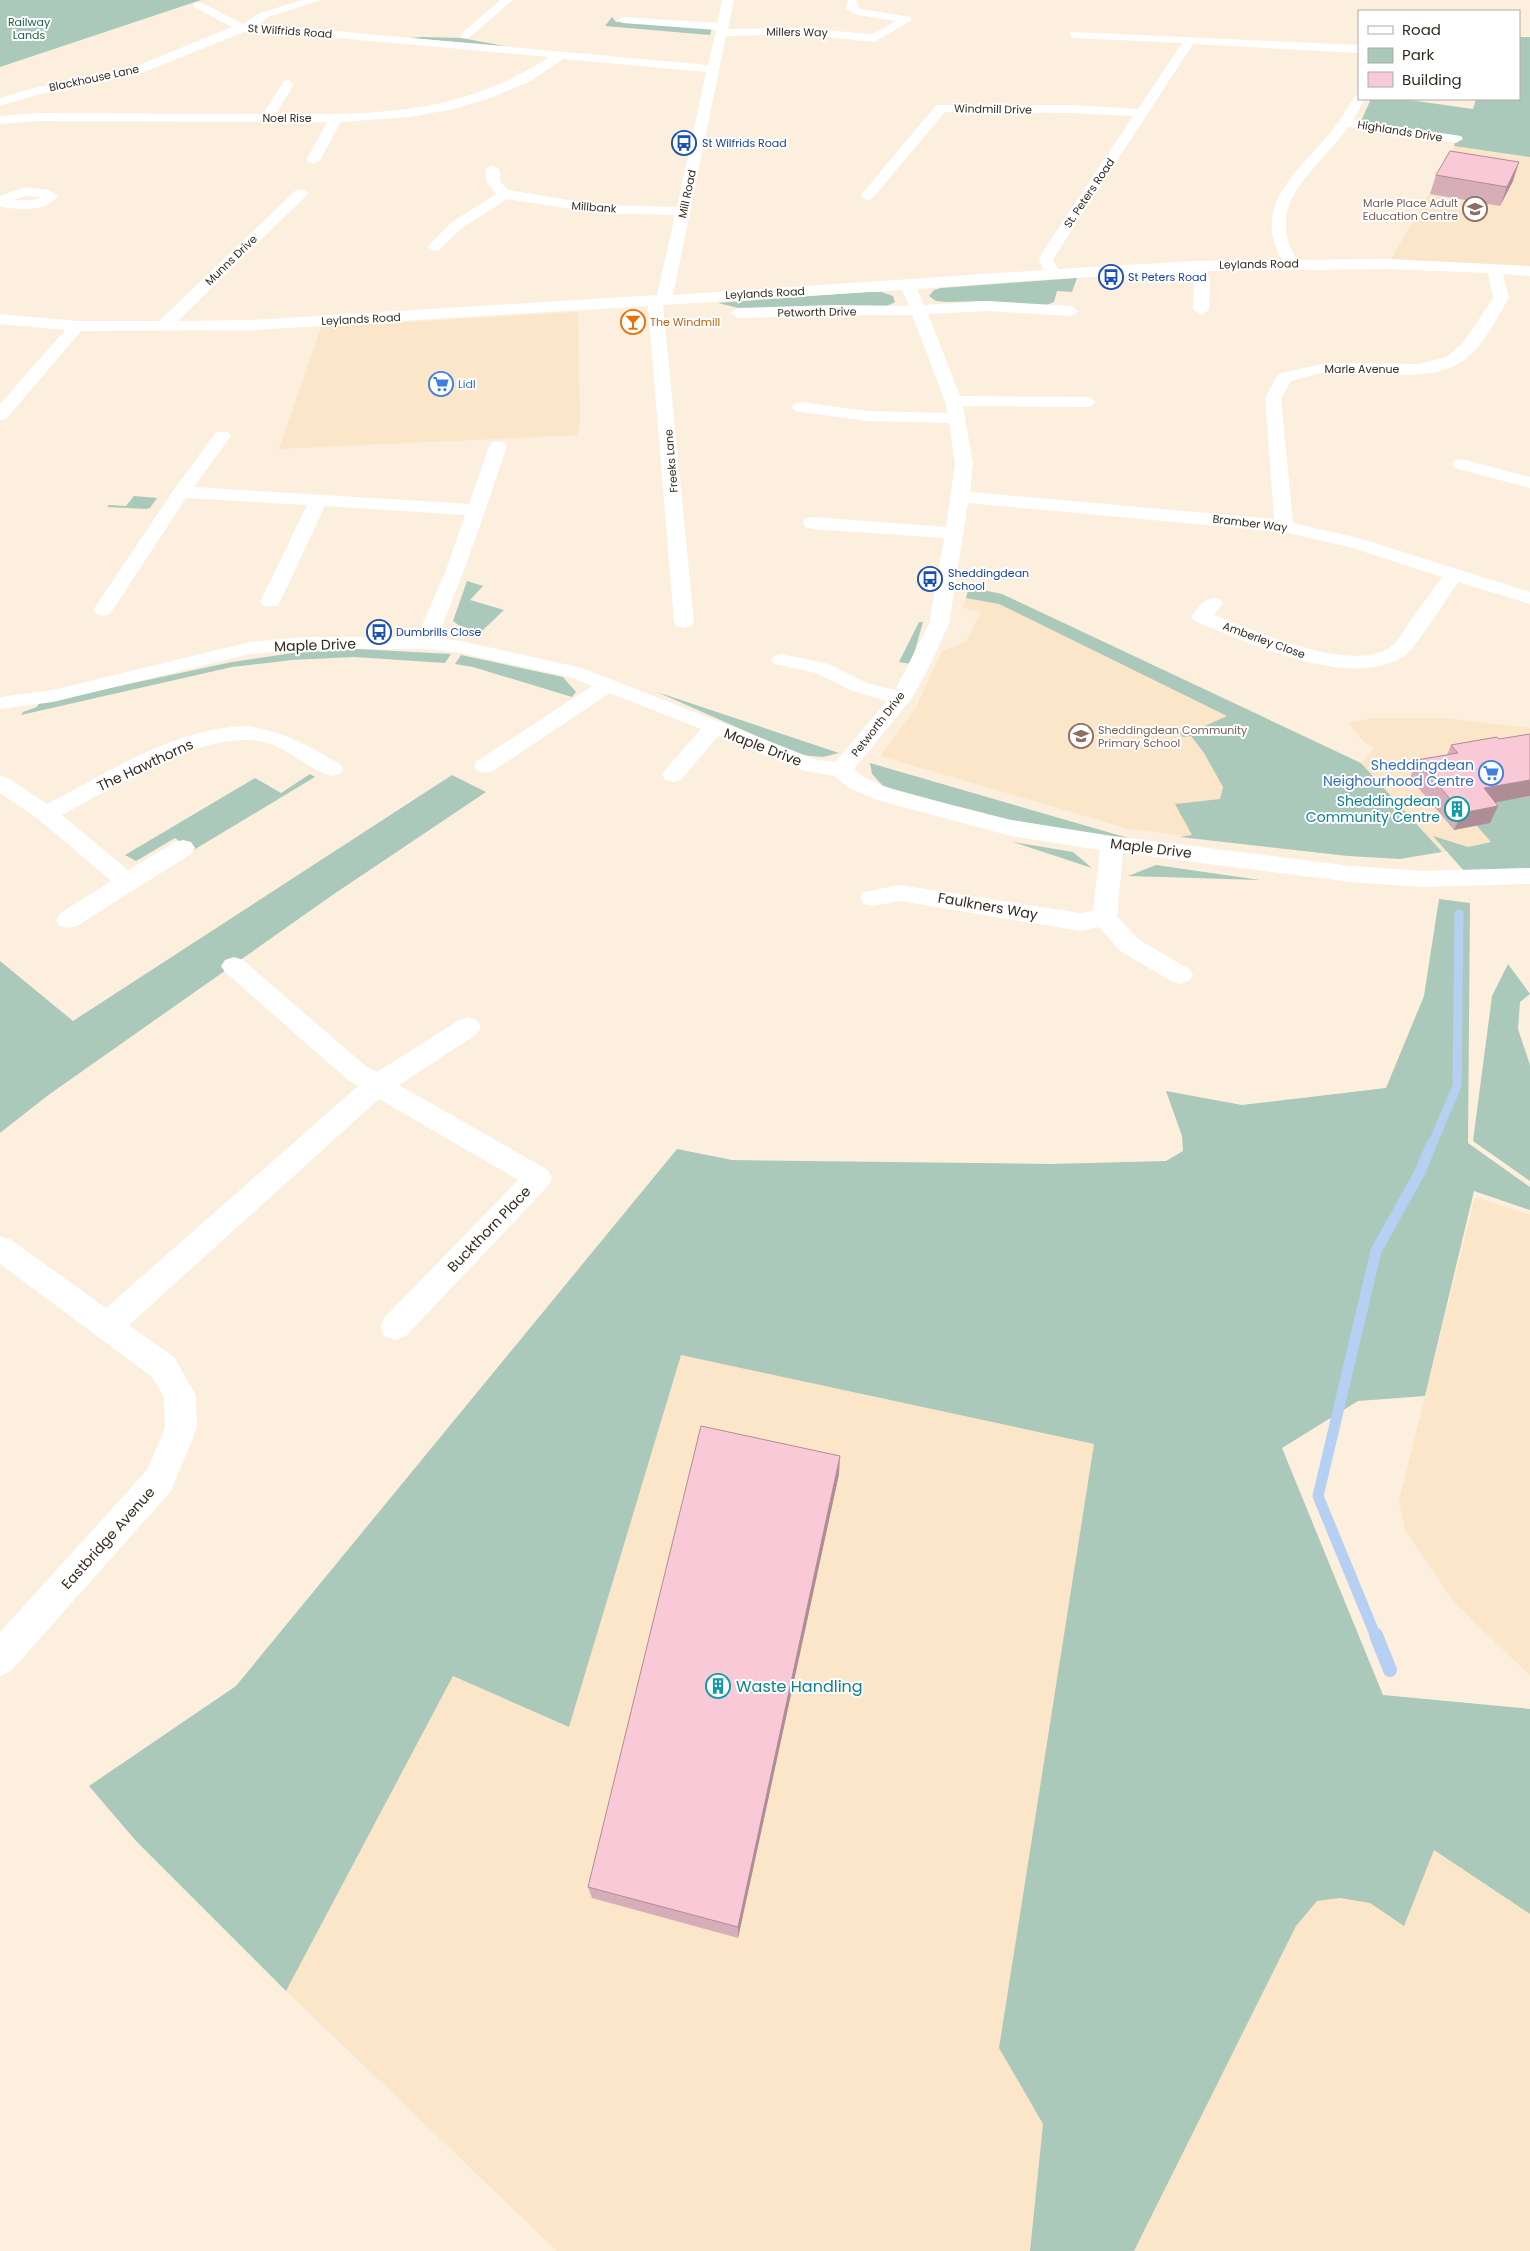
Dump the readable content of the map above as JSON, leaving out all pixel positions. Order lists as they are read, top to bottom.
{
  "streets": {
    "street": [
      "St Wilfrids Road",
      "Millers Way",
      "Blackhouse Lane",
      "Windmill Drive",
      "Noel Rise",
      "Highlands Drive",
      "St. Peters Road",
      "Mill Road",
      "Millbank",
      "Munns Drive",
      "Leylands Road",
      "Petworth Drive",
      "Marle Avenue",
      "Freeks Lane",
      "Bramber Way",
      "Amberley Close",
      "Maple Drive",
      "The Hawthorns",
      "Faulkners Way",
      "Buckthorn Place",
      "Eastbridge Avenue"
    ]
  },
  "crossings": [
    ["St Wilfrids Road", "Blackhouse Lane"],
    ["St Wilfrids Road", "Noel Rise"],
    ["St Wilfrids Road", "Mill Road"],
    ["Millers Way", "Mill Road"],
    ["Windmill Drive", "St. Peters Road"],
    ["Highlands Drive", "Leylands Road"],
    ["St. Peters Road", "Leylands Road"],
    ["Mill Road", "Millbank"],
    ["Mill Road", "Leylands Road"],
    ["Mill Road", "Freeks Lane"],
    ["Munns Drive", "Leylands Road"],
    ["Leylands Road", "Petworth Drive"],
    ["Leylands Road", "Marle Avenue"],
    ["Leylands Road", "Freeks Lane"],
    ["Petworth Drive", "Bramber Way"],
    ["Petworth Drive", "Maple Drive"],
    ["Marle Avenue", "Bramber Way"],
    ["Bramber Way", "Amberley Close"]
  ],
  "parks": ["Railway Lands"],
  "places": {
    "bus stop": [
      "St Wilfrids Road",
      "St Peters Road",
      "Sheddingdean School",
      "Dumbrills Close"
    ],
    "school or university": ["Marle Place Adult Education Centre", "Sheddingdean Community Primary School"],
    "bar": ["The Windmill"],
    "supermarket": ["Lidl", "Sheddingdean Neighourhood Centre"],
    "building": ["Sheddingdean Community Centre", "Waste Handling"]
  },
  "legend": ["Road", "Park", "Building"]
}
